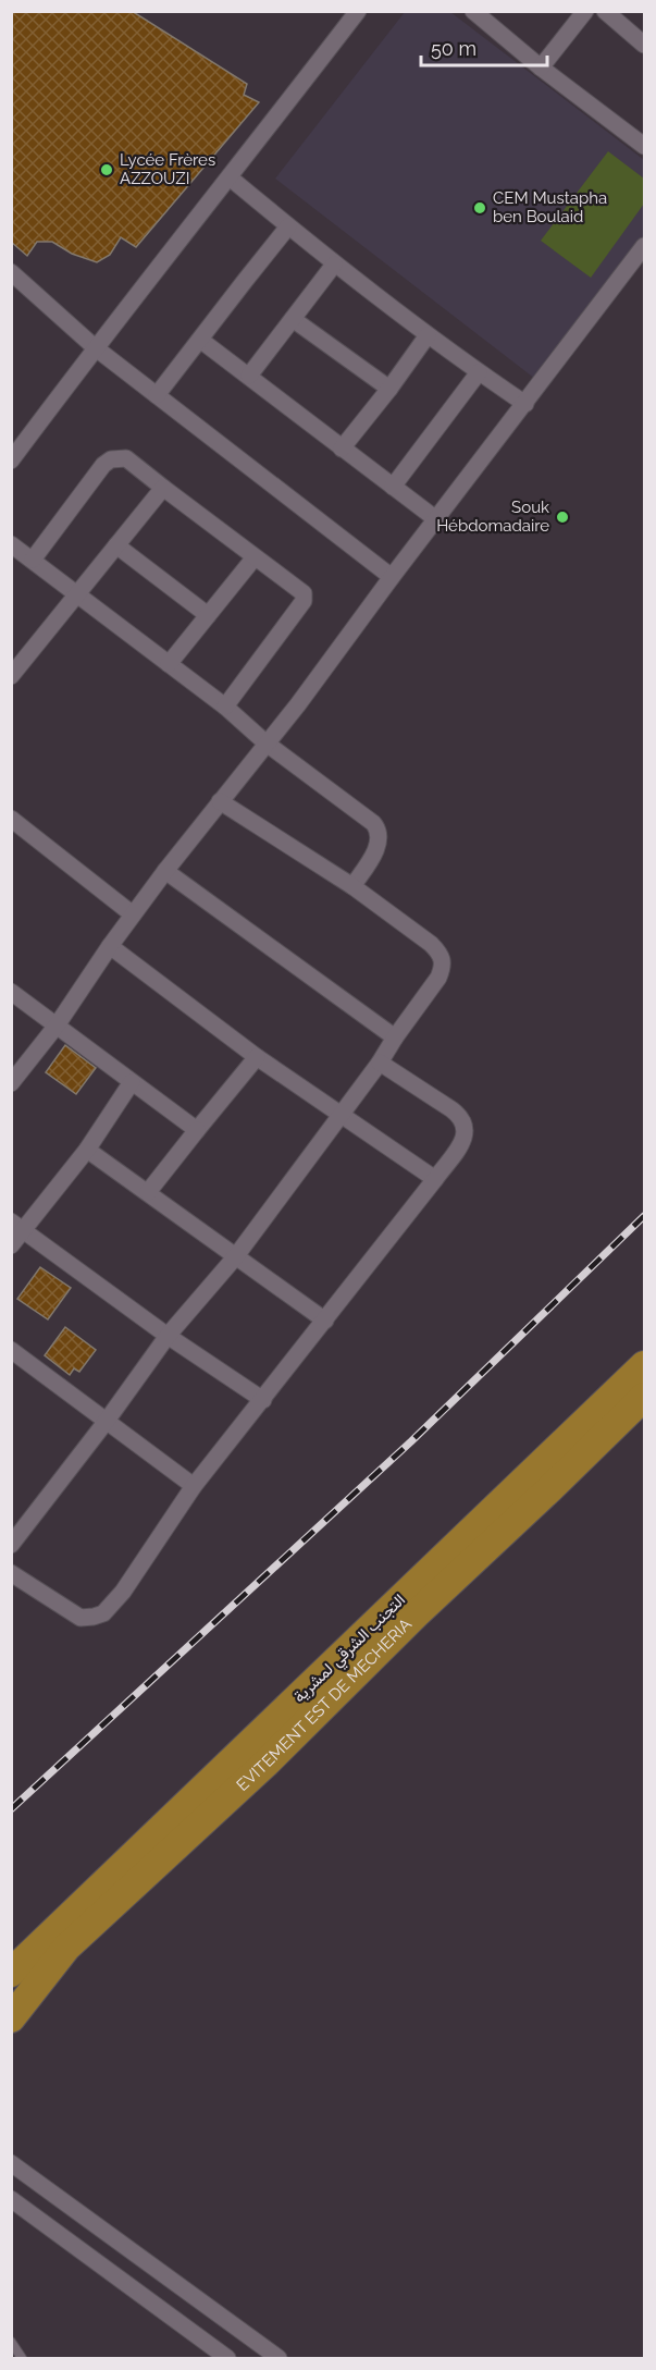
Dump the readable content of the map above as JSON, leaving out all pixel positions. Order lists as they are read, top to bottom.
{
  "streets": {
    "highway": ["التجنب الشرقي لمشرية", "EVITEMENT EST DE MECHERIA"]
  },
  "places": ["Lycée Frères AZZOUZI", "CEM Mustapha ben Boulaid", "Souk Hébdomadaire"],
  "scale_bar": "50 m"
}
